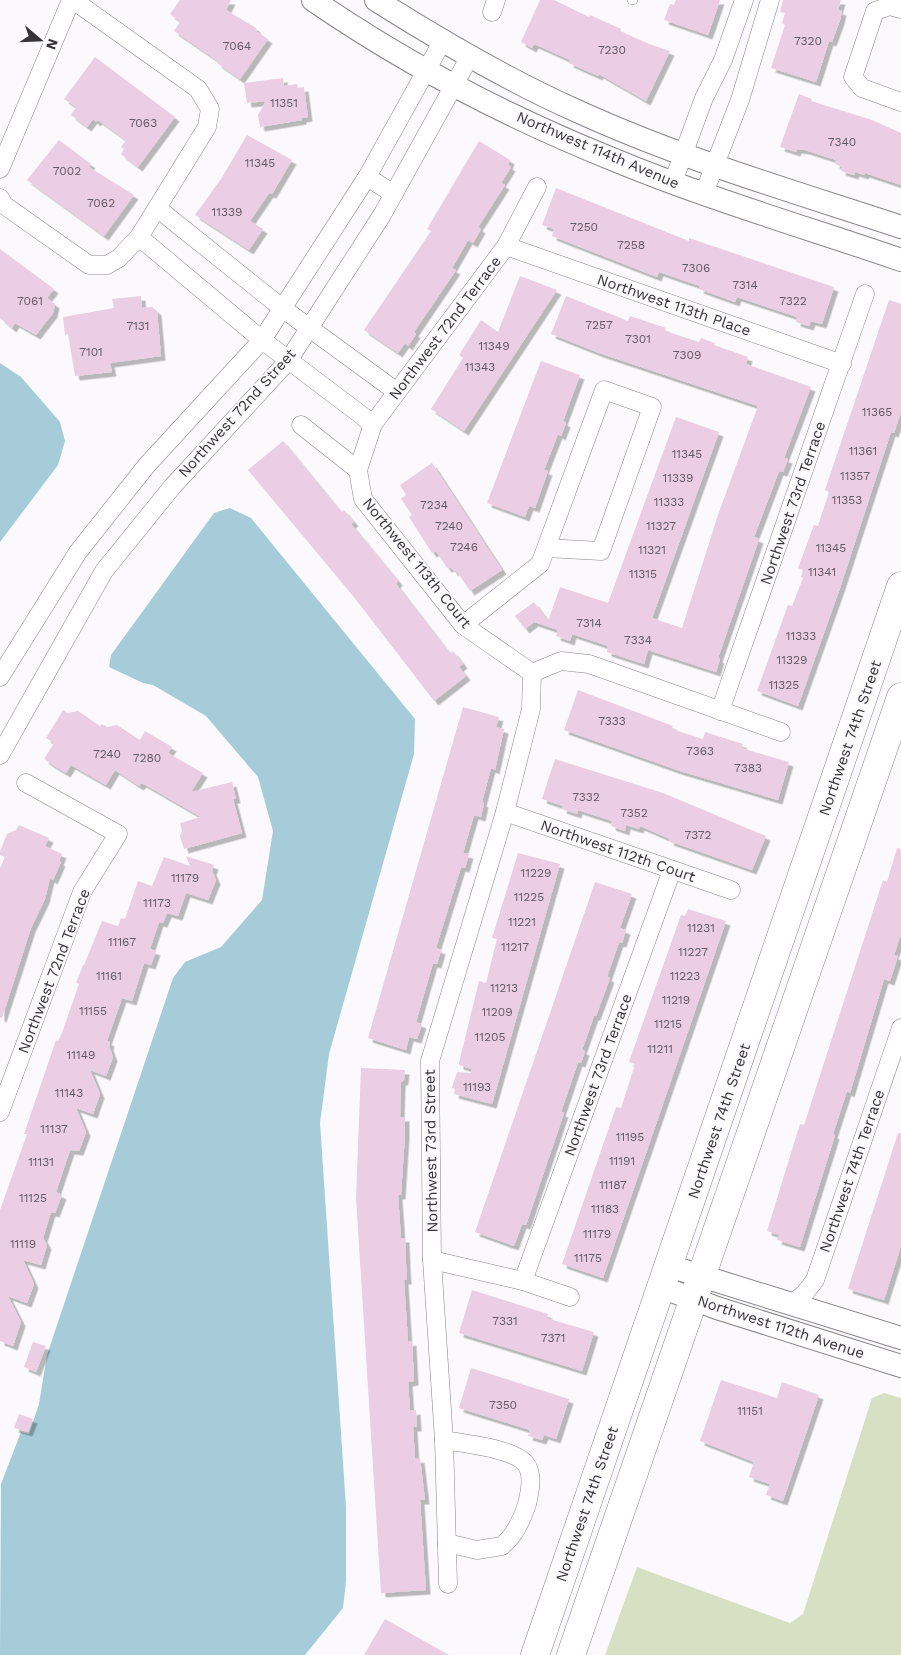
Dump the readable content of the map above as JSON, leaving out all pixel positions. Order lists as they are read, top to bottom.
{
  "streets": {
    "main road": ["Northwest 74th Street"],
    "street": [
      "Northwest 114th Avenue",
      "Northwest 113th Place",
      "Northwest 72nd Terrace",
      "Northwest 72nd Street",
      "Northwest 73rd Terrace",
      "Northwest 113th Court",
      "Northwest 112th Court",
      "Northwest 73rd Street",
      "Northwest 74th Terrace",
      "Northwest 112th Avenue"
    ]
  },
  "crossings": [
    ["Northwest 114th Avenue", "Northwest 72nd Street"],
    ["Northwest 113th Place", "Northwest 72nd Terrace"],
    ["Northwest 113th Place", "Northwest 73rd Terrace"],
    ["Northwest 72nd Terrace", "Northwest 113th Court"],
    ["Northwest 73rd Terrace", "Northwest 112th Court"],
    ["Northwest 113th Court", "Northwest 73rd Street"],
    ["Northwest 74th Street", "Northwest 112th Avenue"],
    ["Northwest 112th Court", "Northwest 73rd Street"],
    ["Northwest 74th Terrace", "Northwest 112th Avenue"]
  ],
  "house_numbers": [
    "7320",
    "7064",
    "7230",
    "11351",
    "7063",
    "7340",
    "11345",
    "7002",
    "7062",
    "11339",
    "7250",
    "7258",
    "7306",
    "7314",
    "7061",
    "7322",
    "7257",
    "7131",
    "7301",
    "11349",
    "7101",
    "7309",
    "11343",
    "11365",
    "11361",
    "11345",
    "11357",
    "11339",
    "11353",
    "11333",
    "7234",
    "7240",
    "11327",
    "7246",
    "11345",
    "11321",
    "11341",
    "11315",
    "7314",
    "11333",
    "7334",
    "11329",
    "11325",
    "7333",
    "7363",
    "7240",
    "7280",
    "7383",
    "7332",
    "7352",
    "7372",
    "11229",
    "11179",
    "11225",
    "11173",
    "11221",
    "11231",
    "11167",
    "11217",
    "11227",
    "11161",
    "11223",
    "11213",
    "11219",
    "11155",
    "11209",
    "11215",
    "11205",
    "11211",
    "11149",
    "11193",
    "11143",
    "11137",
    "11195",
    "11191",
    "11131",
    "11187",
    "11125",
    "11183",
    "11179",
    "11119",
    "11175",
    "7331",
    "7371",
    "7350",
    "11151"
  ],
  "north": "right"
}
